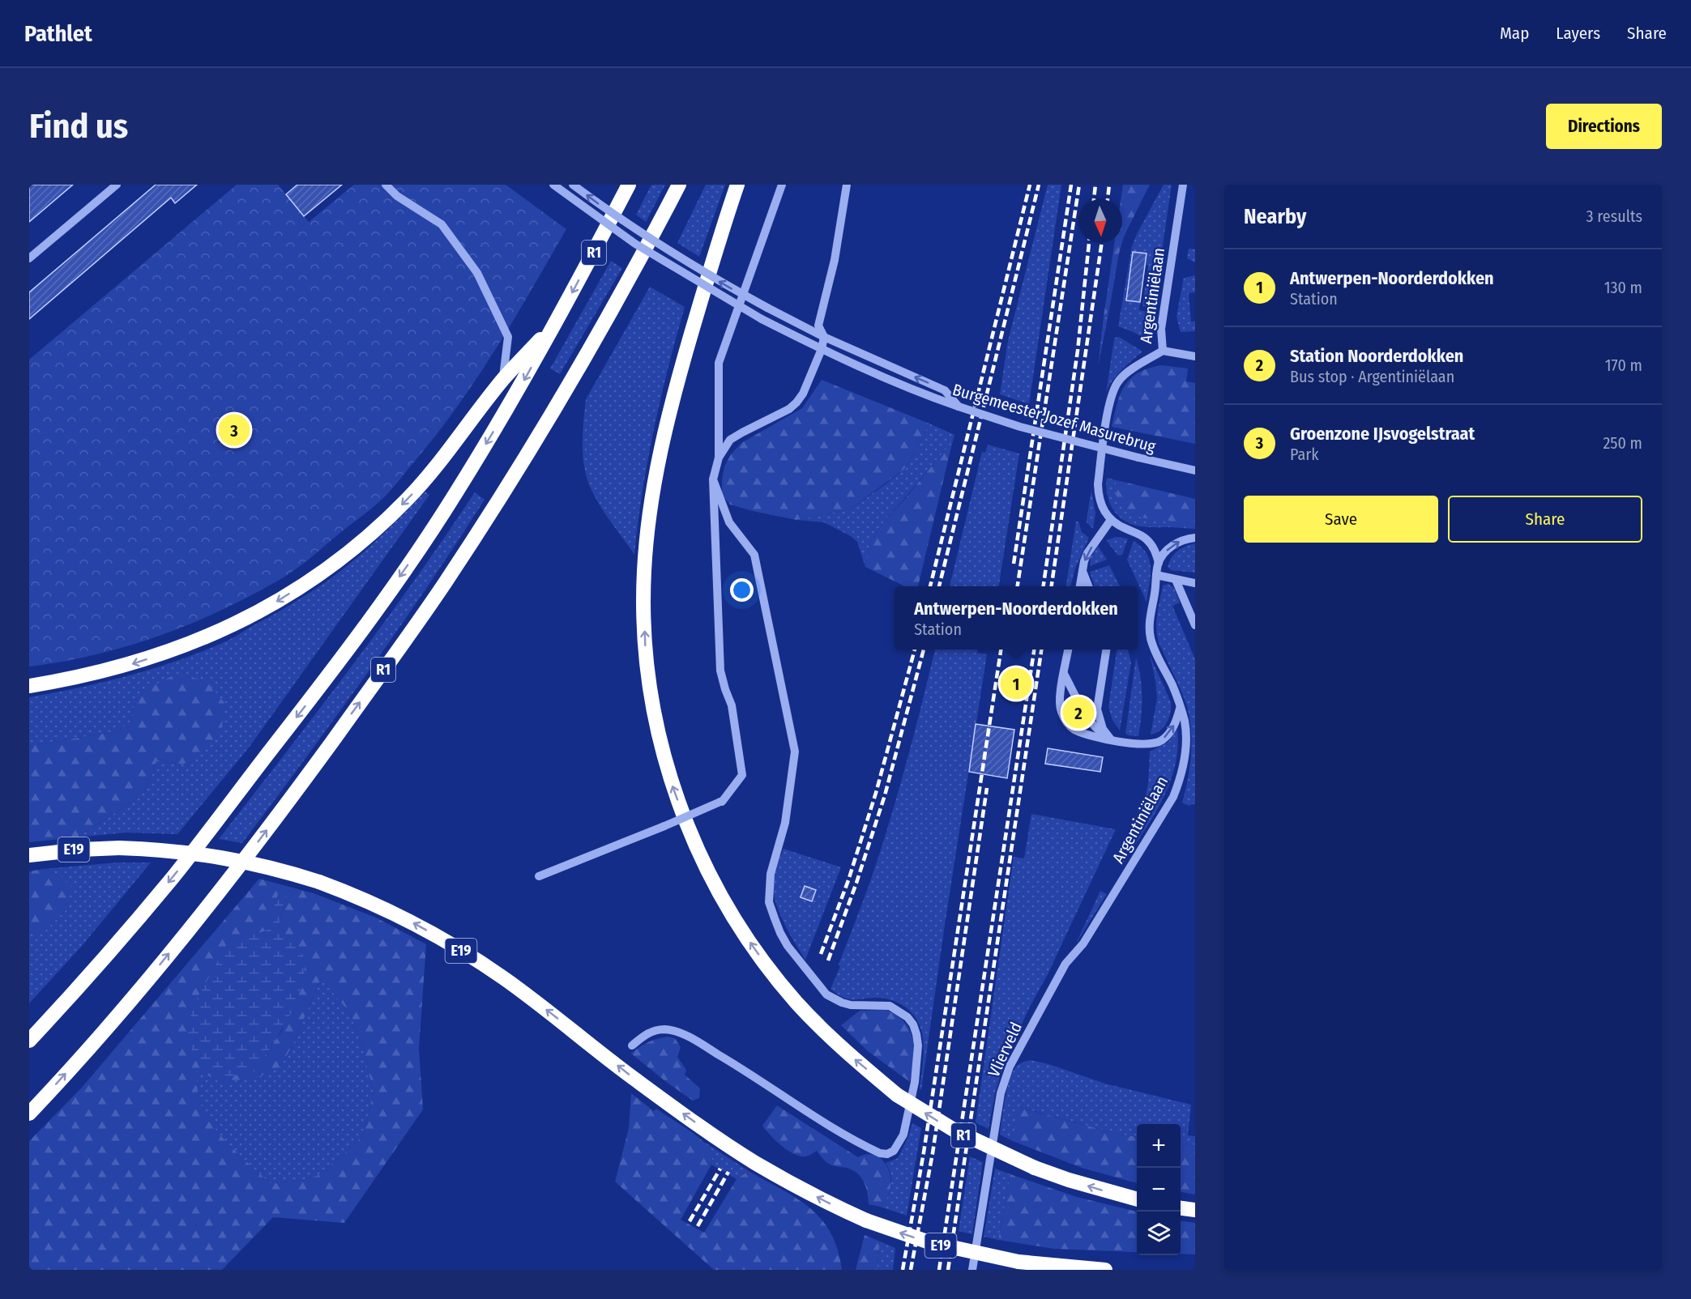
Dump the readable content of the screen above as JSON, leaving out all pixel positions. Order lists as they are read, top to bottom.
{
  "streets": {
    "highway": ["R1", "E19"],
    "street": ["Argentiniëlaan", "Burgemeester Jozef Masurebrug", "Vlierveld"]
  },
  "crossings": [
    ["Argentiniëlaan", "Vlierveld"]
  ],
  "north": "bottom",
  "page": {
    "header": "Pathlet",
    "nav": ["Map", "Layers", "Share"],
    "buttons": [
      "Directions",
      ["Save", "Share"]
    ],
    "title": "Find us",
    "heading": ["Nearby", "3 results"],
    "list": [
      {
        "mark": "1",
        "name": "Antwerpen-Noorderdokken",
        "note": "Station",
        "value": "130 m"
      },
      {
        "mark": "2",
        "name": "Station Noorderdokken",
        "note": "Bus stop · Argentiniëlaan",
        "value": "170 m"
      },
      {
        "mark": "3",
        "name": "Groenzone IJsvogelstraat",
        "note": "Park",
        "value": "250 m"
      }
    ],
    "pins": ["3", "1", "2"],
    "popup": ["Antwerpen-Noorderdokken", "Station"],
    "map_buttons": ["+", "−"]
  }
}
